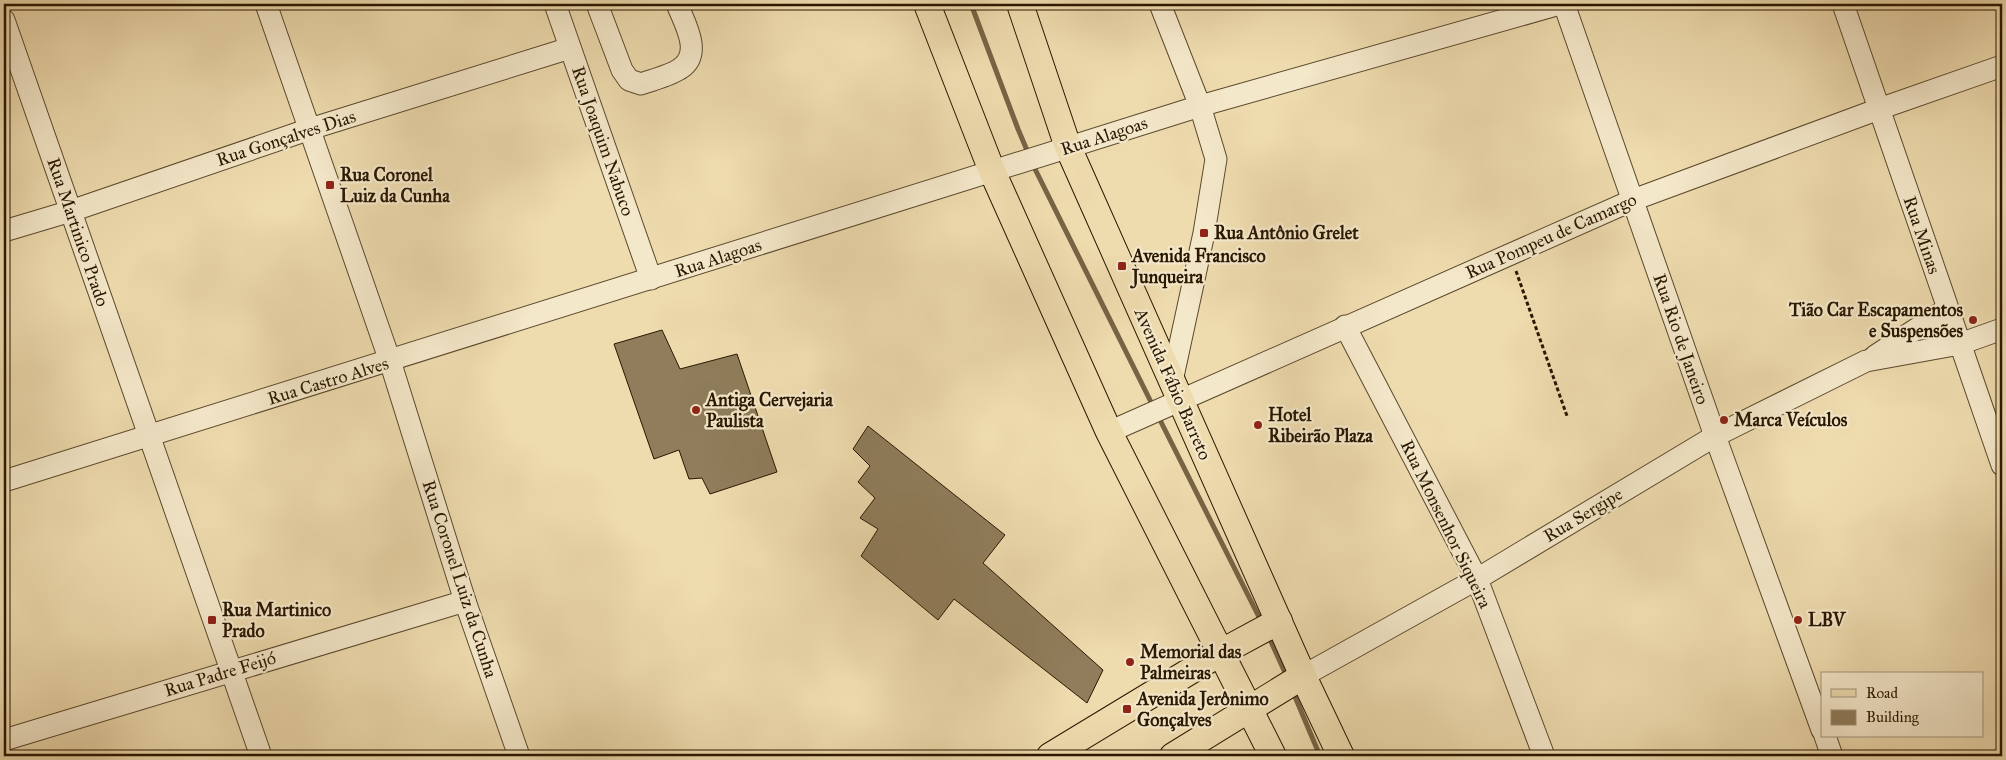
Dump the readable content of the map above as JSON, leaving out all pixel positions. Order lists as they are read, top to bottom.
{
  "streets": {
    "main road": ["Avenida Fábio Barreto"],
    "street": [
      "Rua Alagoas",
      "Rua Gonçalves Dias",
      "Rua Joaquim Nabuco",
      "Rua Martinico Prado",
      "Rua Minas",
      "Rua Pompeu de Camargo",
      "Rua Rio de Janeiro",
      "Rua Castro Alves",
      "Rua Sergipe",
      "Rua Monsenhor Siqueira",
      "Rua Coronel Luiz da Cunha",
      "Rua Padre Feijó"
    ]
  },
  "crossings": [
    ["Rua Alagoas", "Rua Joaquim Nabuco"],
    ["Rua Alagoas", "Rua Rio de Janeiro"],
    ["Rua Alagoas", "Rua Castro Alves"],
    ["Rua Alagoas", "Avenida Fábio Barreto"],
    ["Rua Gonçalves Dias", "Rua Joaquim Nabuco"],
    ["Rua Gonçalves Dias", "Rua Martinico Prado"],
    ["Rua Gonçalves Dias", "Rua Coronel Luiz da Cunha"],
    ["Rua Joaquim Nabuco", "Rua Castro Alves"],
    ["Rua Martinico Prado", "Rua Castro Alves"],
    ["Rua Martinico Prado", "Rua Padre Feijó"],
    ["Rua Minas", "Rua Pompeu de Camargo"],
    ["Rua Minas", "Rua Sergipe"],
    ["Rua Pompeu de Camargo", "Rua Rio de Janeiro"],
    ["Rua Pompeu de Camargo", "Avenida Fábio Barreto"],
    ["Rua Pompeu de Camargo", "Rua Monsenhor Siqueira"],
    ["Rua Rio de Janeiro", "Rua Sergipe"],
    ["Rua Castro Alves", "Rua Coronel Luiz da Cunha"],
    ["Avenida Fábio Barreto", "Rua Sergipe"],
    ["Rua Sergipe", "Rua Monsenhor Siqueira"],
    ["Rua Coronel Luiz da Cunha", "Rua Padre Feijó"]
  ],
  "places": {
    "transit": [
      "Rua Coronel Luiz da Cunha",
      "Rua Antônio Grelet",
      "Avenida Francisco Junqueira",
      "Rua Martinico Prado",
      "Avenida Jerônimo Gonçalves"
    ],
    "other": [
      "Tião Car Escapamentos e Suspensões",
      "Antiga Cervejaria Paulista",
      "Marca Veículos",
      "Hotel Ribeirão Plaza",
      "LBV",
      "Memorial das Palmeiras"
    ]
  },
  "legend": ["Road", "Building"]
}
